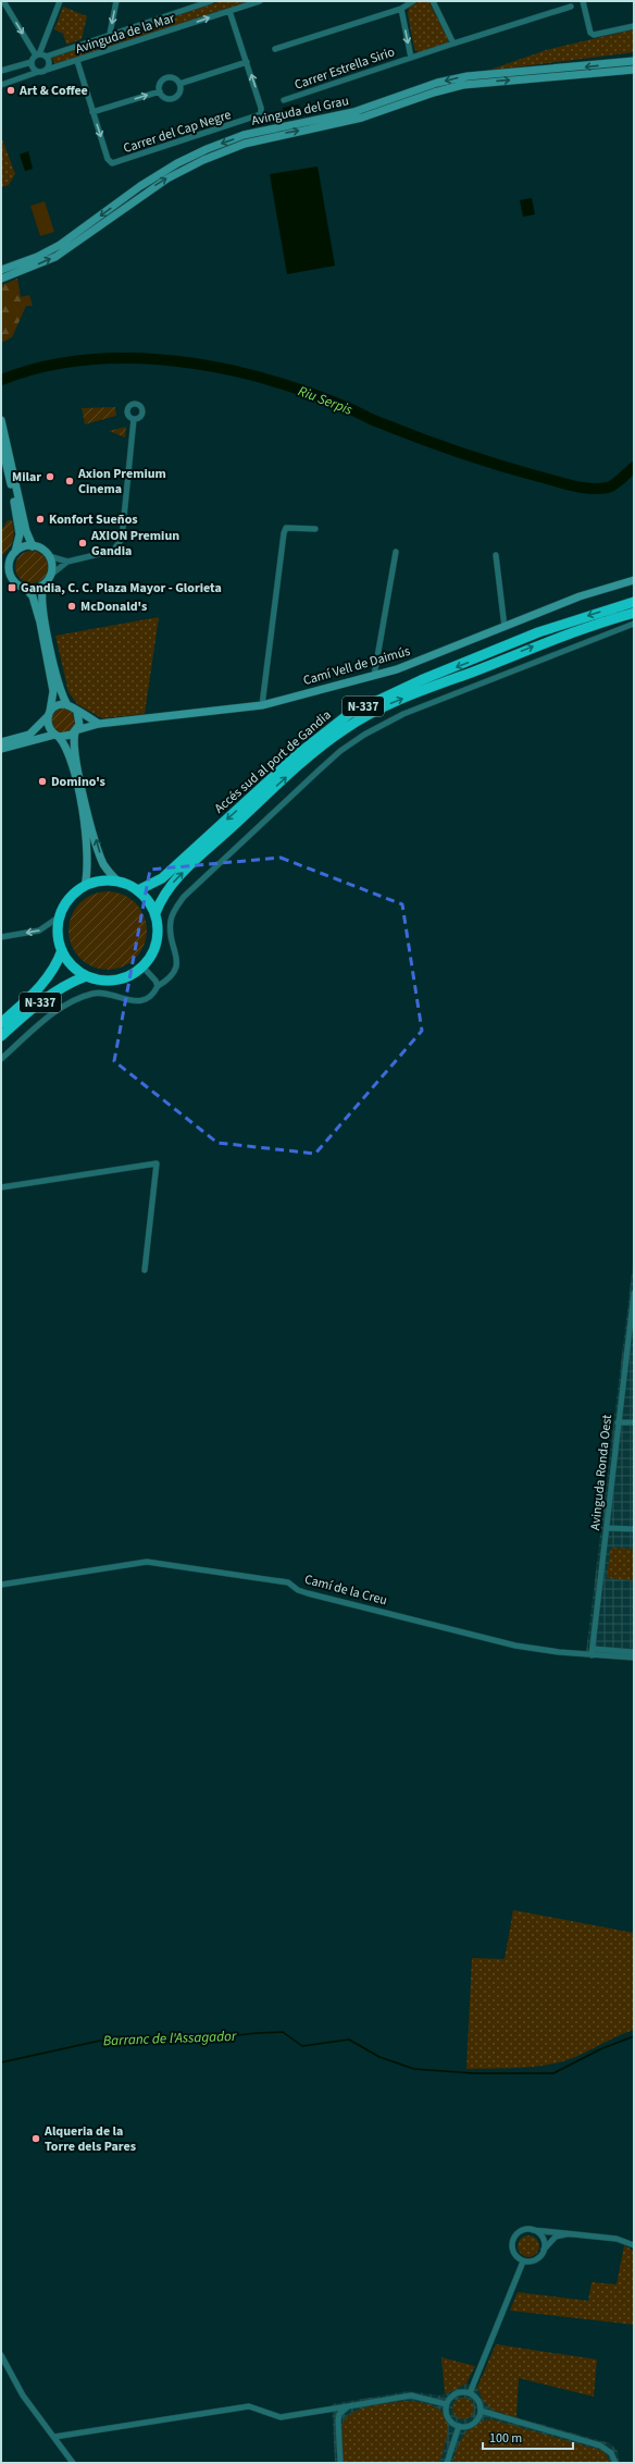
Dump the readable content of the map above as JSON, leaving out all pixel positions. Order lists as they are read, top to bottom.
{
  "streets": {
    "highway": ["N-337", "Accés sud al port de Gandia"],
    "main road": ["Avinguda del Grau", "Camí Vell de Daimús"],
    "street": [
      "Avinguda de la Mar",
      "Carrer Estrella Sirio",
      "Carrer del Cap Negre",
      "Avinguda Ronda Oest",
      "Camí de la Creu"
    ]
  },
  "crossings": [
    ["N-337", "Accés sud al port de Gandia"],
    ["Avinguda Ronda Oest", "Camí de la Creu"]
  ],
  "water": ["Riu Serpis", "Barranc de l'Assagador"],
  "places": {
    "other": [
      "Art & Coffee",
      "Milar",
      "Axion Premium Cinema",
      "Konfort Sueños",
      "AXION Premiun Gandia",
      "McDonald's",
      "Domino's",
      "Alqueria de la Torre dels Pares"
    ],
    "transit": ["Gandia, C. C. Plaza Mayor - Glorieta"]
  },
  "scale_bar": "100 m"
}
